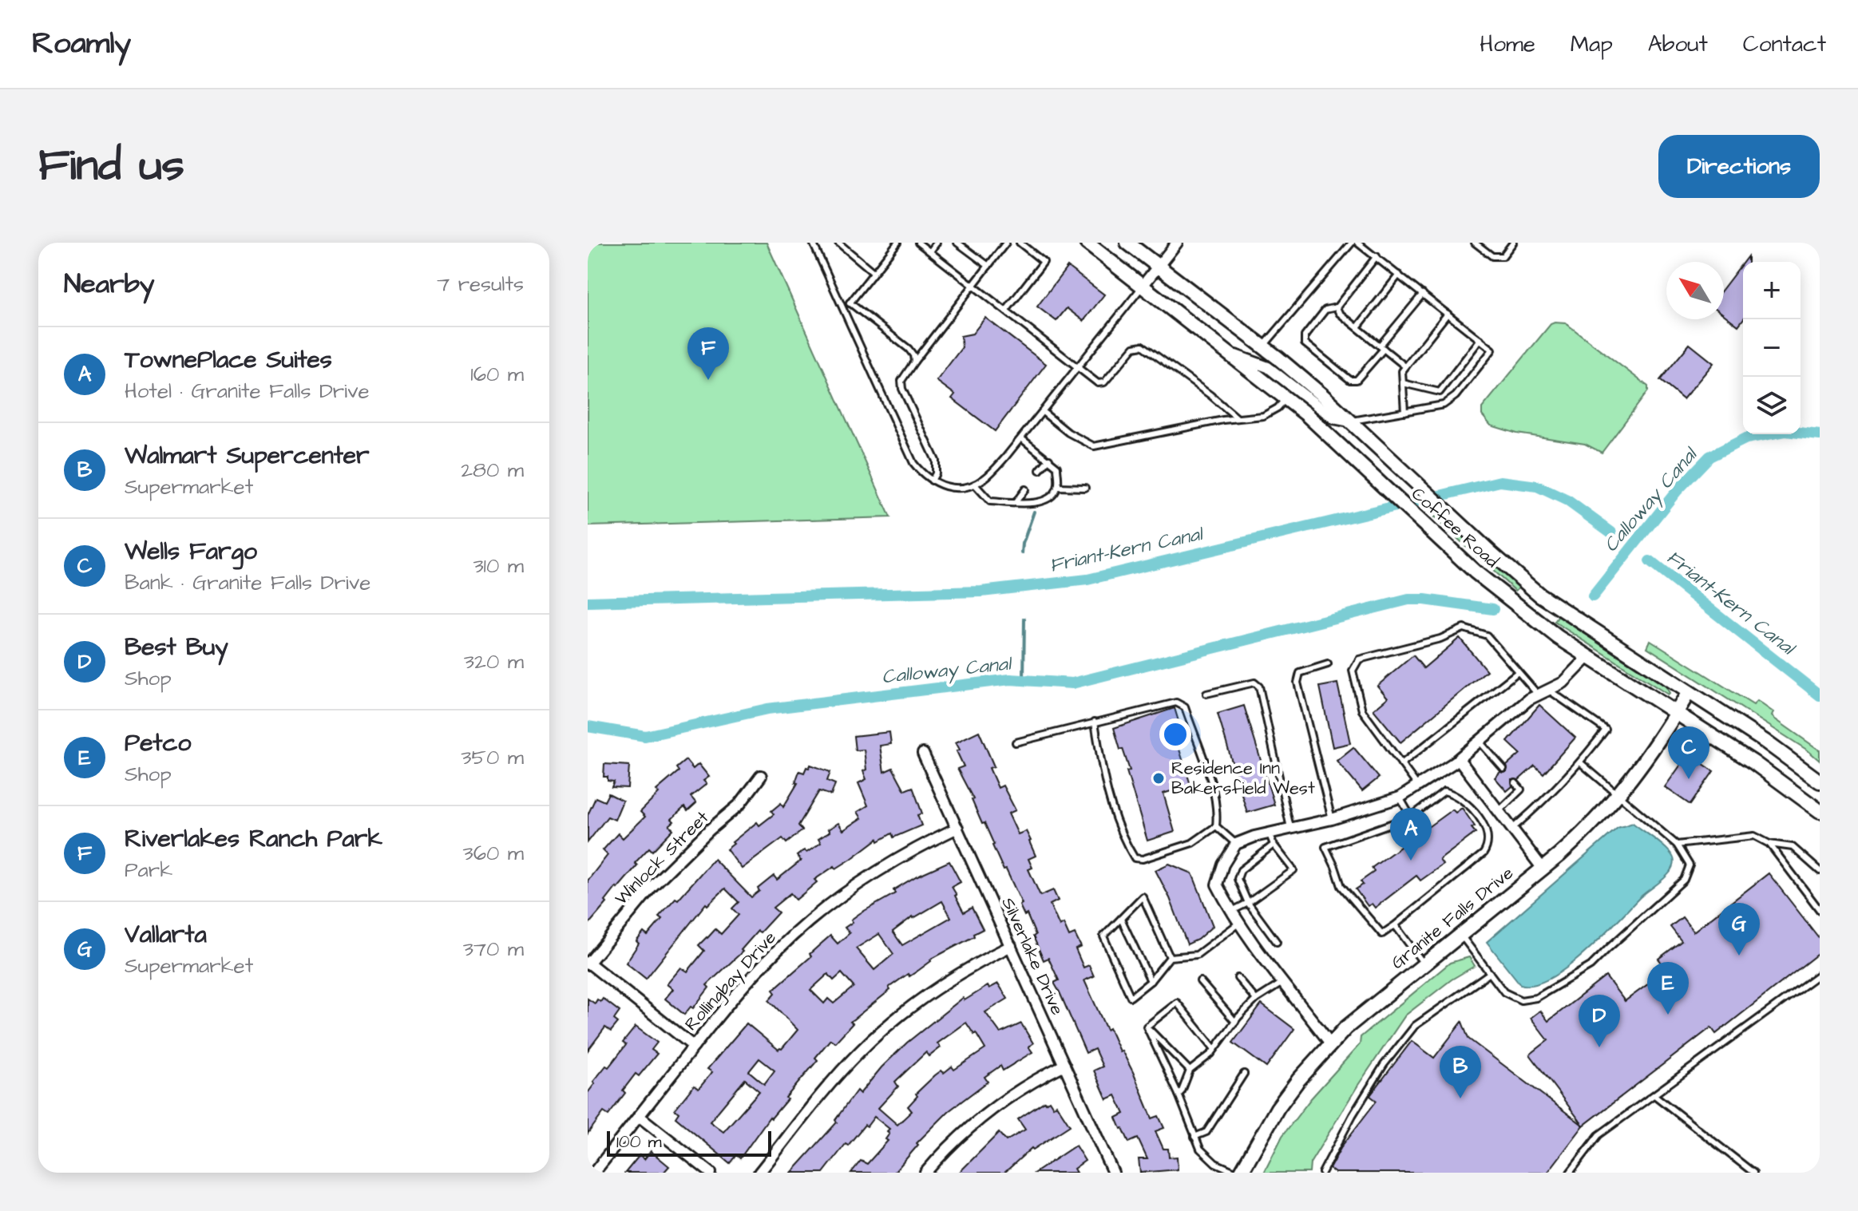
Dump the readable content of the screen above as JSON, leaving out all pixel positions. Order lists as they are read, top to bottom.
{
  "streets": {
    "main road": ["Coffee Road", "Granite Falls Drive"],
    "street": ["Winlock Street", "Silverlake Drive", "Rollingbay Drive"]
  },
  "crossings": [
    ["Coffee Road", "Granite Falls Drive"],
    ["Silverlake Drive", "Rollingbay Drive"]
  ],
  "water": ["Calloway Canal", "Friant-Kern Canal"],
  "places": ["Residence Inn Bakersfield West"],
  "scale_bar": "100 m",
  "north": "top left",
  "page": {
    "header": "Roamly",
    "nav": [
      "Home",
      "Map",
      "About",
      "Contact"
    ],
    "title": "Find us",
    "buttons": "Directions",
    "heading": ["Nearby", "7 results"],
    "map_buttons": ["+", "−"],
    "list": [
      {
        "mark": "A",
        "name": "TownePlace Suites",
        "note": "Hotel · Granite Falls Drive",
        "value": "160 m"
      },
      {
        "mark": "B",
        "name": "Walmart Supercenter",
        "note": "Supermarket",
        "value": "280 m"
      },
      {
        "mark": "C",
        "name": "Wells Fargo",
        "note": "Bank · Granite Falls Drive",
        "value": "310 m"
      },
      {
        "mark": "D",
        "name": "Best Buy",
        "note": "Shop",
        "value": "320 m"
      },
      {
        "mark": "E",
        "name": "Petco",
        "note": "Shop",
        "value": "350 m"
      },
      {
        "mark": "F",
        "name": "Riverlakes Ranch Park",
        "note": "Park",
        "value": "360 m"
      },
      {
        "mark": "G",
        "name": "Vallarta",
        "note": "Supermarket",
        "value": "370 m"
      }
    ],
    "pins": [
      "F",
      "C",
      "A",
      "G",
      "E",
      "D",
      "B"
    ],
    "scale": "100 m"
  }
}
